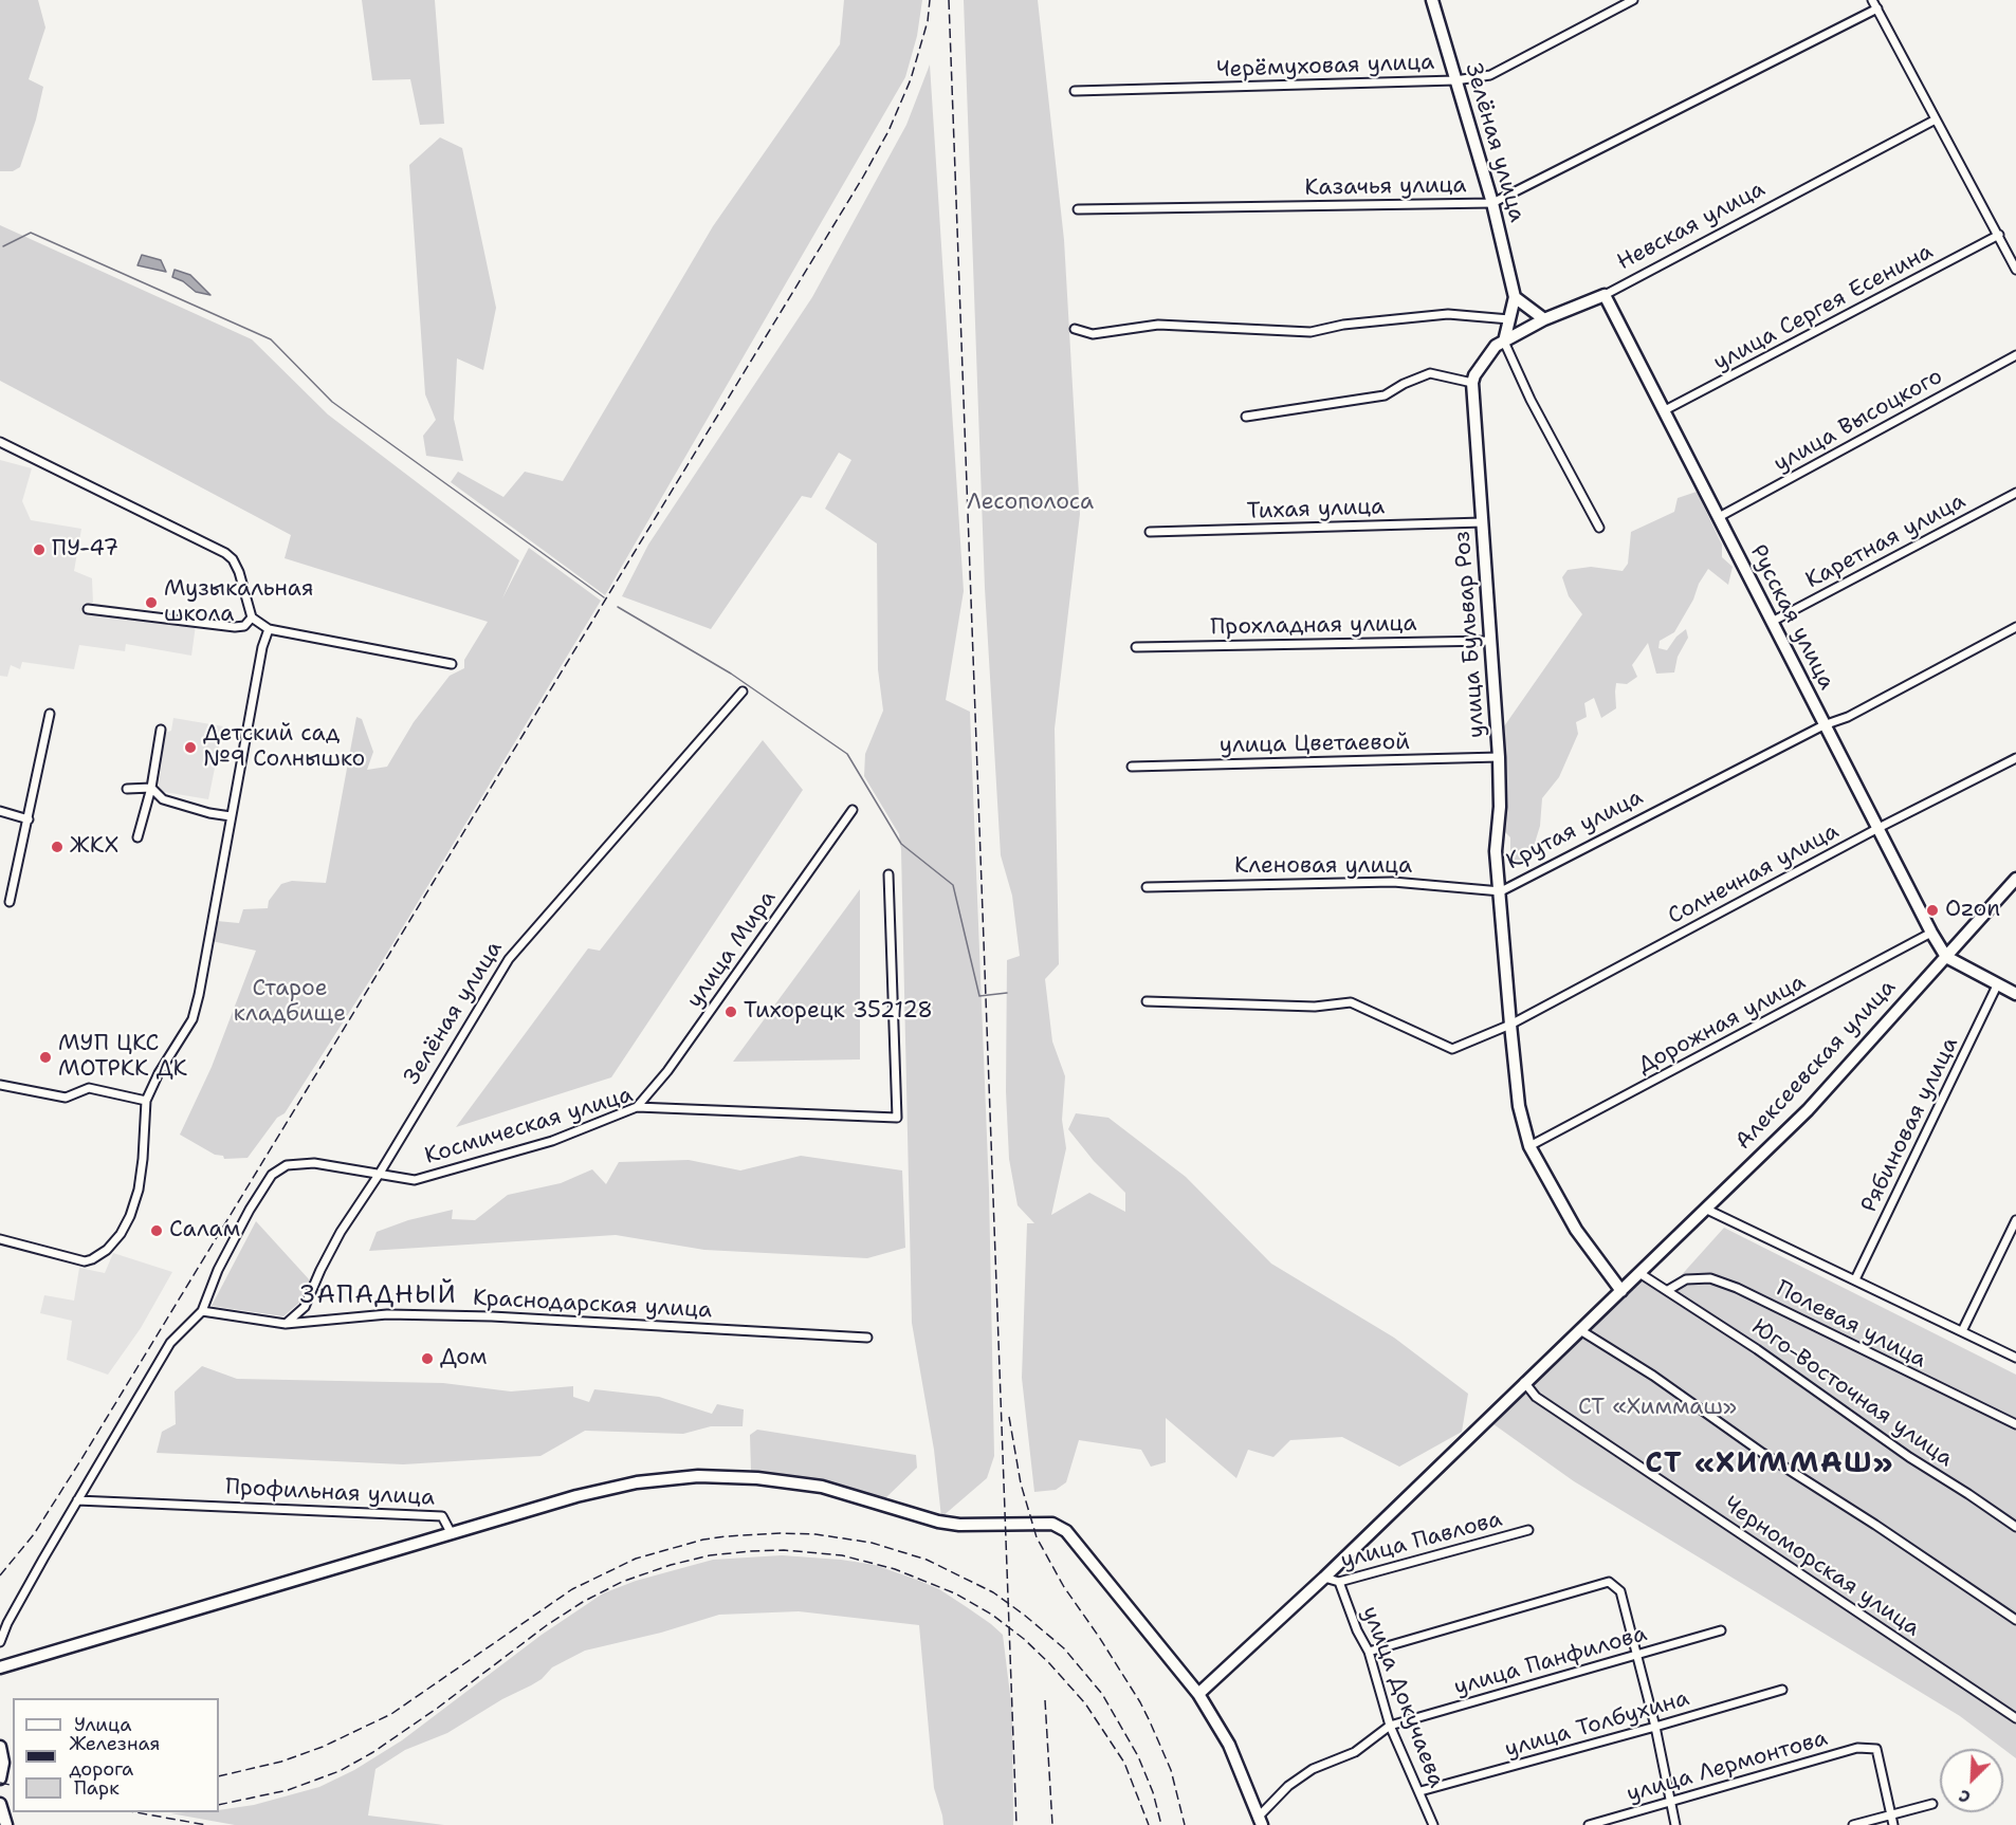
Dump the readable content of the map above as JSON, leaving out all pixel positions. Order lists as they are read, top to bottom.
{
  "streets": {
    "street": [
      "Черёмуховая улица",
      "Зелёная улица",
      "Казачья улица",
      "Невская улица",
      "улица Сергея Есенина",
      "улица Высоцкого",
      "Тихая улица",
      "Каретная улица",
      "Русская улица",
      "Прохладная улица",
      "улица Бульвар Роз",
      "улица Цветаевой",
      "Крутая улица",
      "Кленовая улица",
      "Солнечная улица",
      "улица Мира",
      "Дорожная улица",
      "Алексеевская улица",
      "Рябиновая улица",
      "Космическая улица",
      "Краснодарская улица",
      "Полевая улица",
      "Юго-Восточная улица",
      "Профильная улица",
      "улица Павлова",
      "Черноморская улица",
      "улица Панфилова",
      "улица Докучаева",
      "улица Толбухина",
      "улица Лермонтова"
    ]
  },
  "crossings": [
    ["Черёмуховая улица", "Зелёная улица"],
    ["Зелёная улица", "Казачья улица"],
    ["Зелёная улица", "Невская улица"],
    ["Зелёная улица", "Космическая улица"],
    ["Зелёная улица", "Краснодарская улица"],
    ["Невская улица", "Русская улица"],
    ["Невская улица", "улица Бульвар Роз"],
    ["улица Сергея Есенина", "Русская улица"],
    ["улица Высоцкого", "Русская улица"],
    ["Тихая улица", "улица Бульвар Роз"],
    ["Каретная улица", "Русская улица"],
    ["Русская улица", "Крутая улица"],
    ["Русская улица", "Солнечная улица"],
    ["Русская улица", "Дорожная улица"],
    ["Русская улица", "Алексеевская улица"],
    ["Прохладная улица", "улица Бульвар Роз"],
    ["улица Бульвар Роз", "улица Цветаевой"],
    ["улица Бульвар Роз", "Крутая улица"],
    ["улица Бульвар Роз", "Кленовая улица"],
    ["Крутая улица", "Кленовая улица"],
    ["Крутая улица", "Солнечная улица"],
    ["Крутая улица", "Дорожная улица"],
    ["Крутая улица", "Алексеевская улица"],
    ["улица Мира", "Космическая улица"],
    ["Алексеевская улица", "Юго-Восточная улица"],
    ["Алексеевская улица", "Профильная улица"],
    ["Алексеевская улица", "улица Павлова"],
    ["Алексеевская улица", "Черноморская улица"],
    ["Космическая улица", "Краснодарская улица"],
    ["Полевая улица", "Юго-Восточная улица"],
    ["улица Павлова", "улица Докучаева"],
    ["улица Панфилова", "улица Докучаева"],
    ["улица Докучаева", "улица Толбухина"]
  ],
  "districts": ["ЗАПАДНЫЙ", "СТ «ХИММАШ»"],
  "parks": ["Лесополоса", "Старое кладбище", "СТ «Химмаш»"],
  "places": [
    "ПУ-47",
    "Музыкальная школа",
    "Детский сад №9 Солнышко",
    "ЖКХ",
    "Ozon",
    "Тихорецк 352128",
    "МУП ЦКС МОТРКК ДК",
    "Салам",
    "Дом"
  ],
  "legend": ["Улица", "Железная дорога", "Парк"],
  "north": "bottom left"
}
